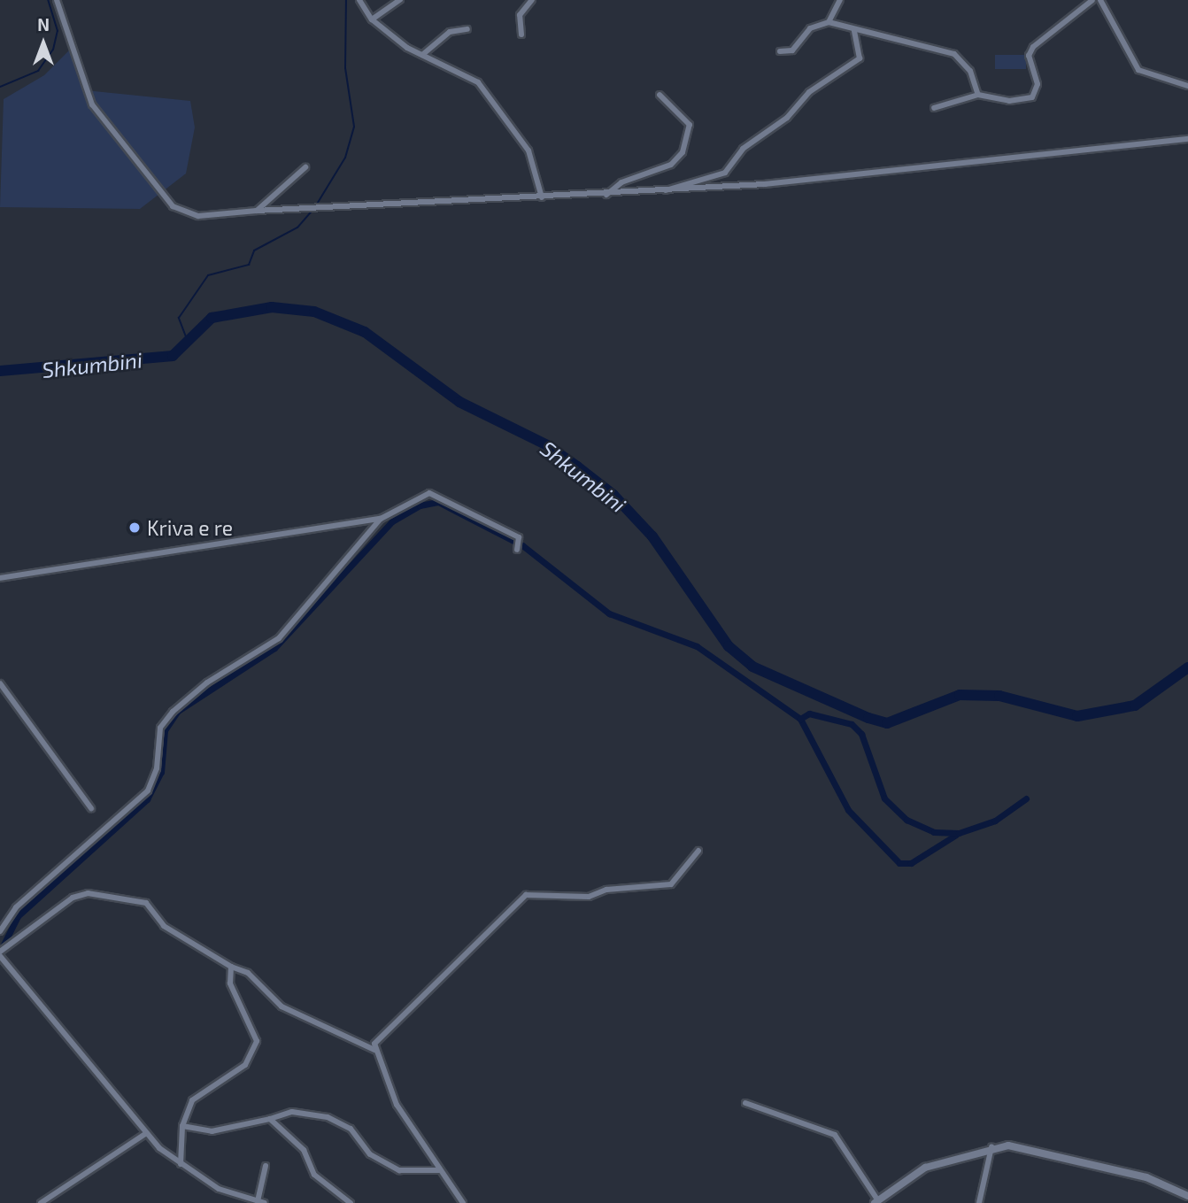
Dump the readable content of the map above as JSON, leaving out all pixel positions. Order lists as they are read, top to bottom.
{
  "water": ["Shkumbini"],
  "places": ["Kriva e re"],
  "north": "top"
}
